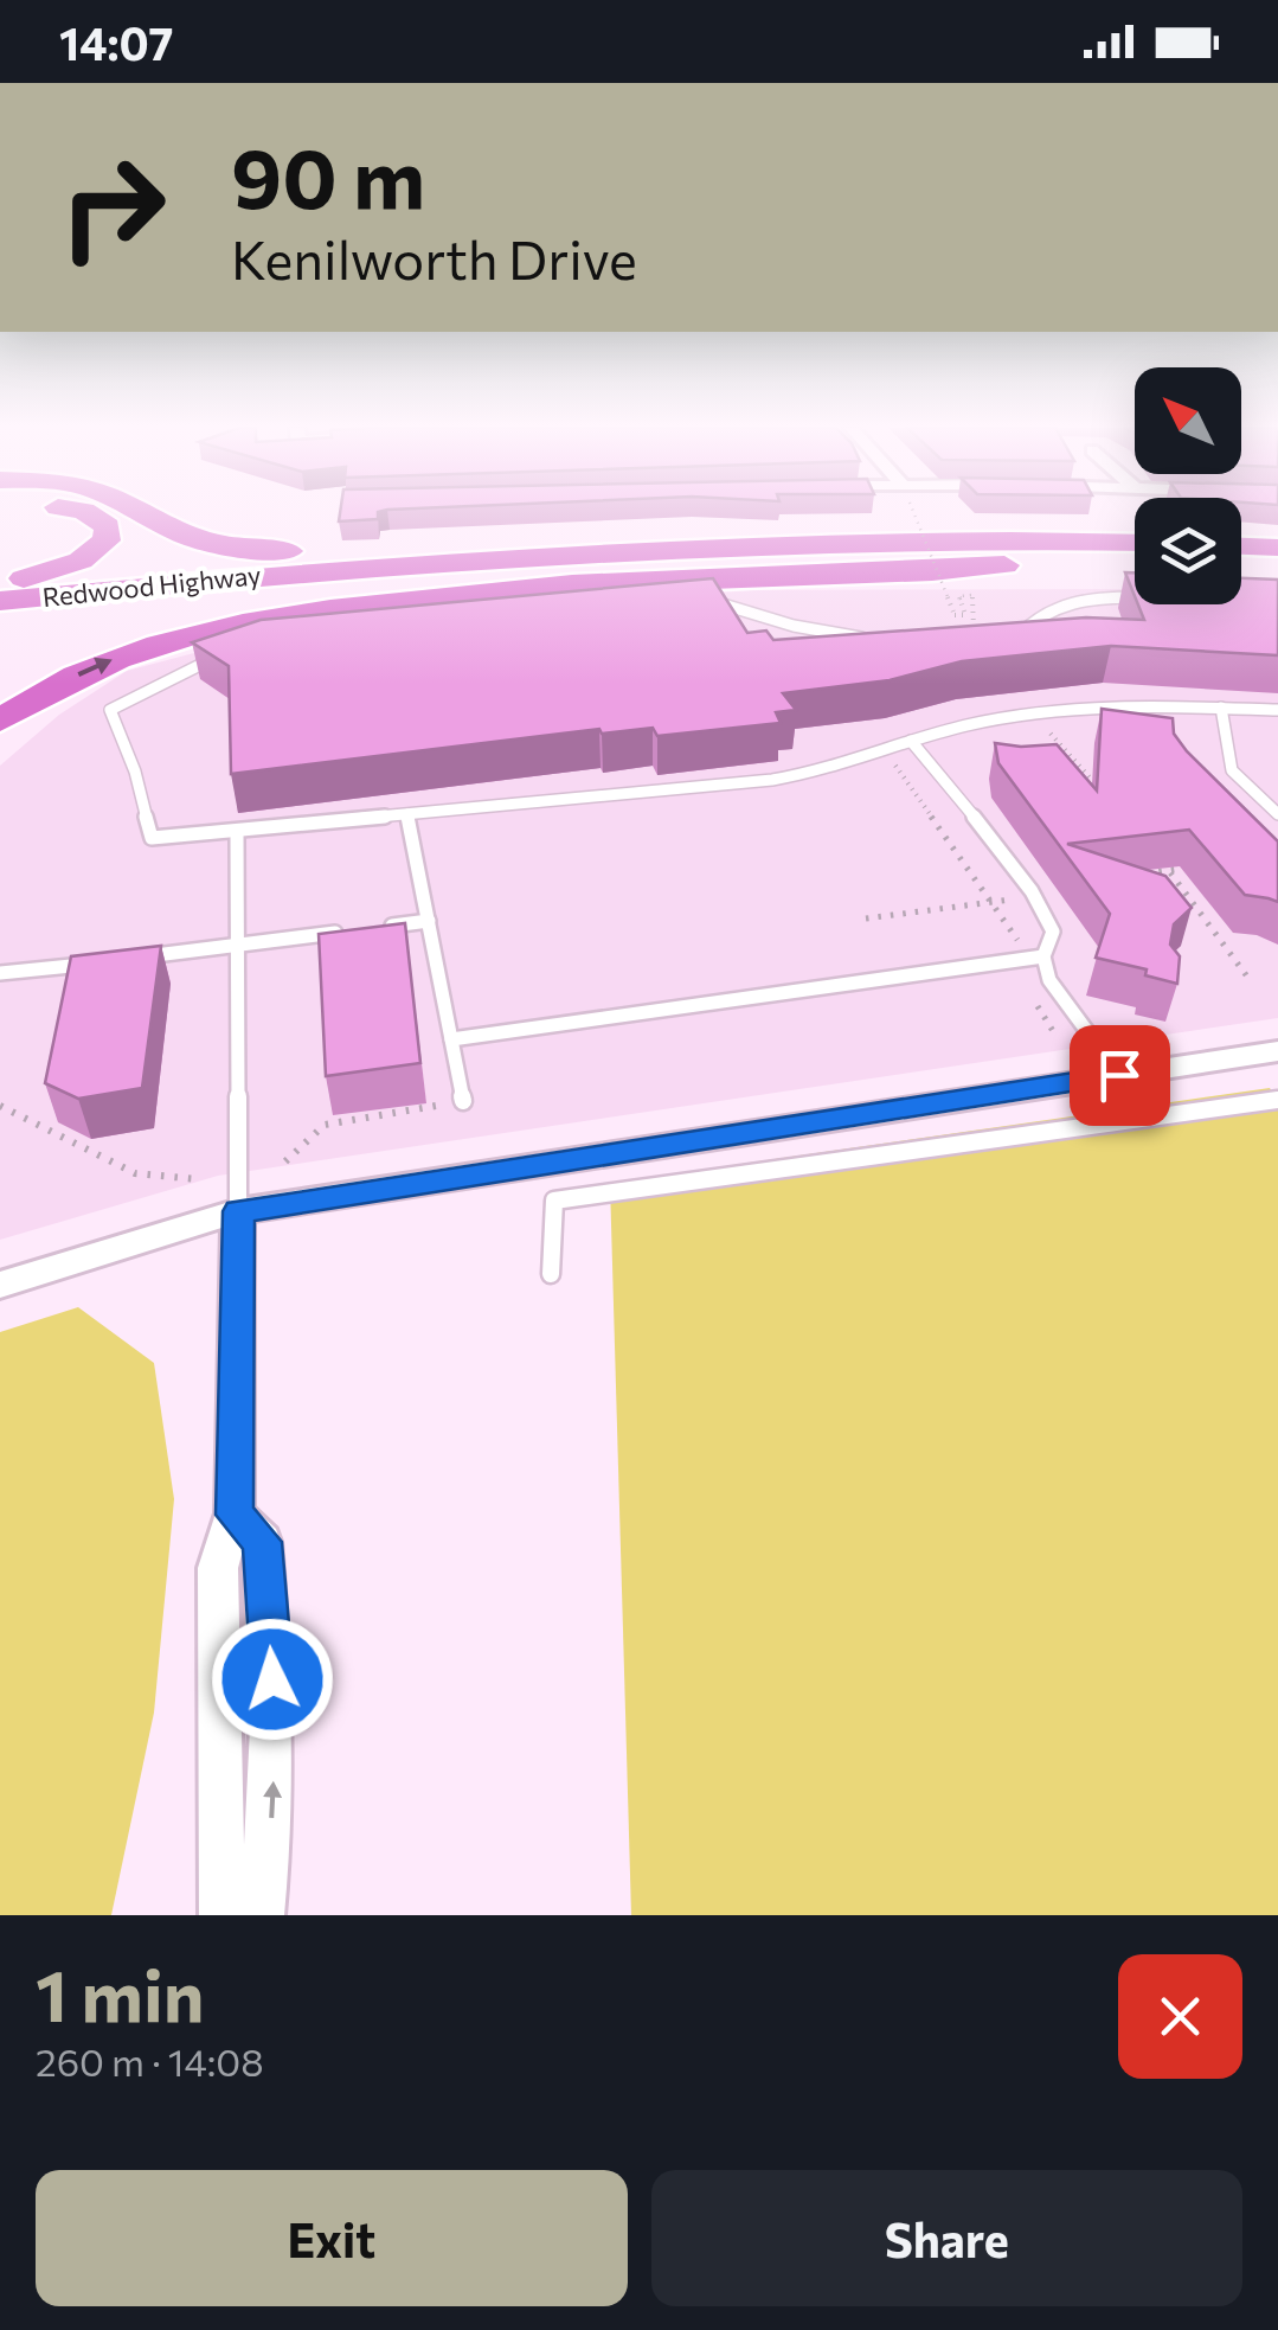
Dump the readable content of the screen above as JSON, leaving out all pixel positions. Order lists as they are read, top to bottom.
{
  "streets": {
    "highway": ["Redwood Highway"]
  },
  "north": "top left",
  "page": {
    "status": "14:07",
    "turn": ["90 m", "Kenilworth Drive"],
    "heading": ["1 min", "260 m · 14:08"],
    "buttons": ["Exit", "Share"]
  }
}
